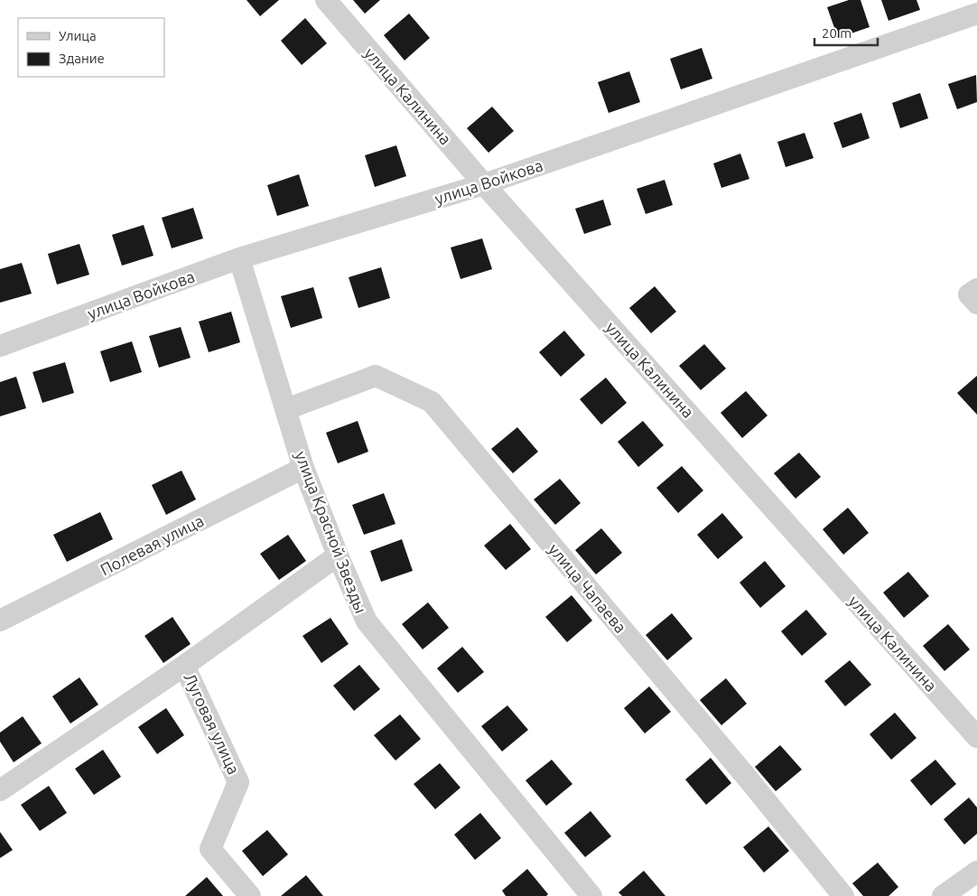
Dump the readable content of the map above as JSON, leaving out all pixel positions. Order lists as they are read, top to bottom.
{
  "streets": {
    "street": [
      "улица Калинина",
      "улица Войкова",
      "улица Красной Звезды",
      "Полевая улица",
      "улица Чапаева",
      "Луговая улица"
    ]
  },
  "crossings": [
    ["улица Калинина", "улица Войкова"],
    ["улица Войкова", "улица Красной Звезды"],
    ["улица Красной Звезды", "Полевая улица"],
    ["улица Красной Звезды", "улица Чапаева"],
    ["улица Красной Звезды", "Луговая улица"]
  ],
  "legend": ["Улица", "Здание"],
  "scale_bar": "20 m"
}
